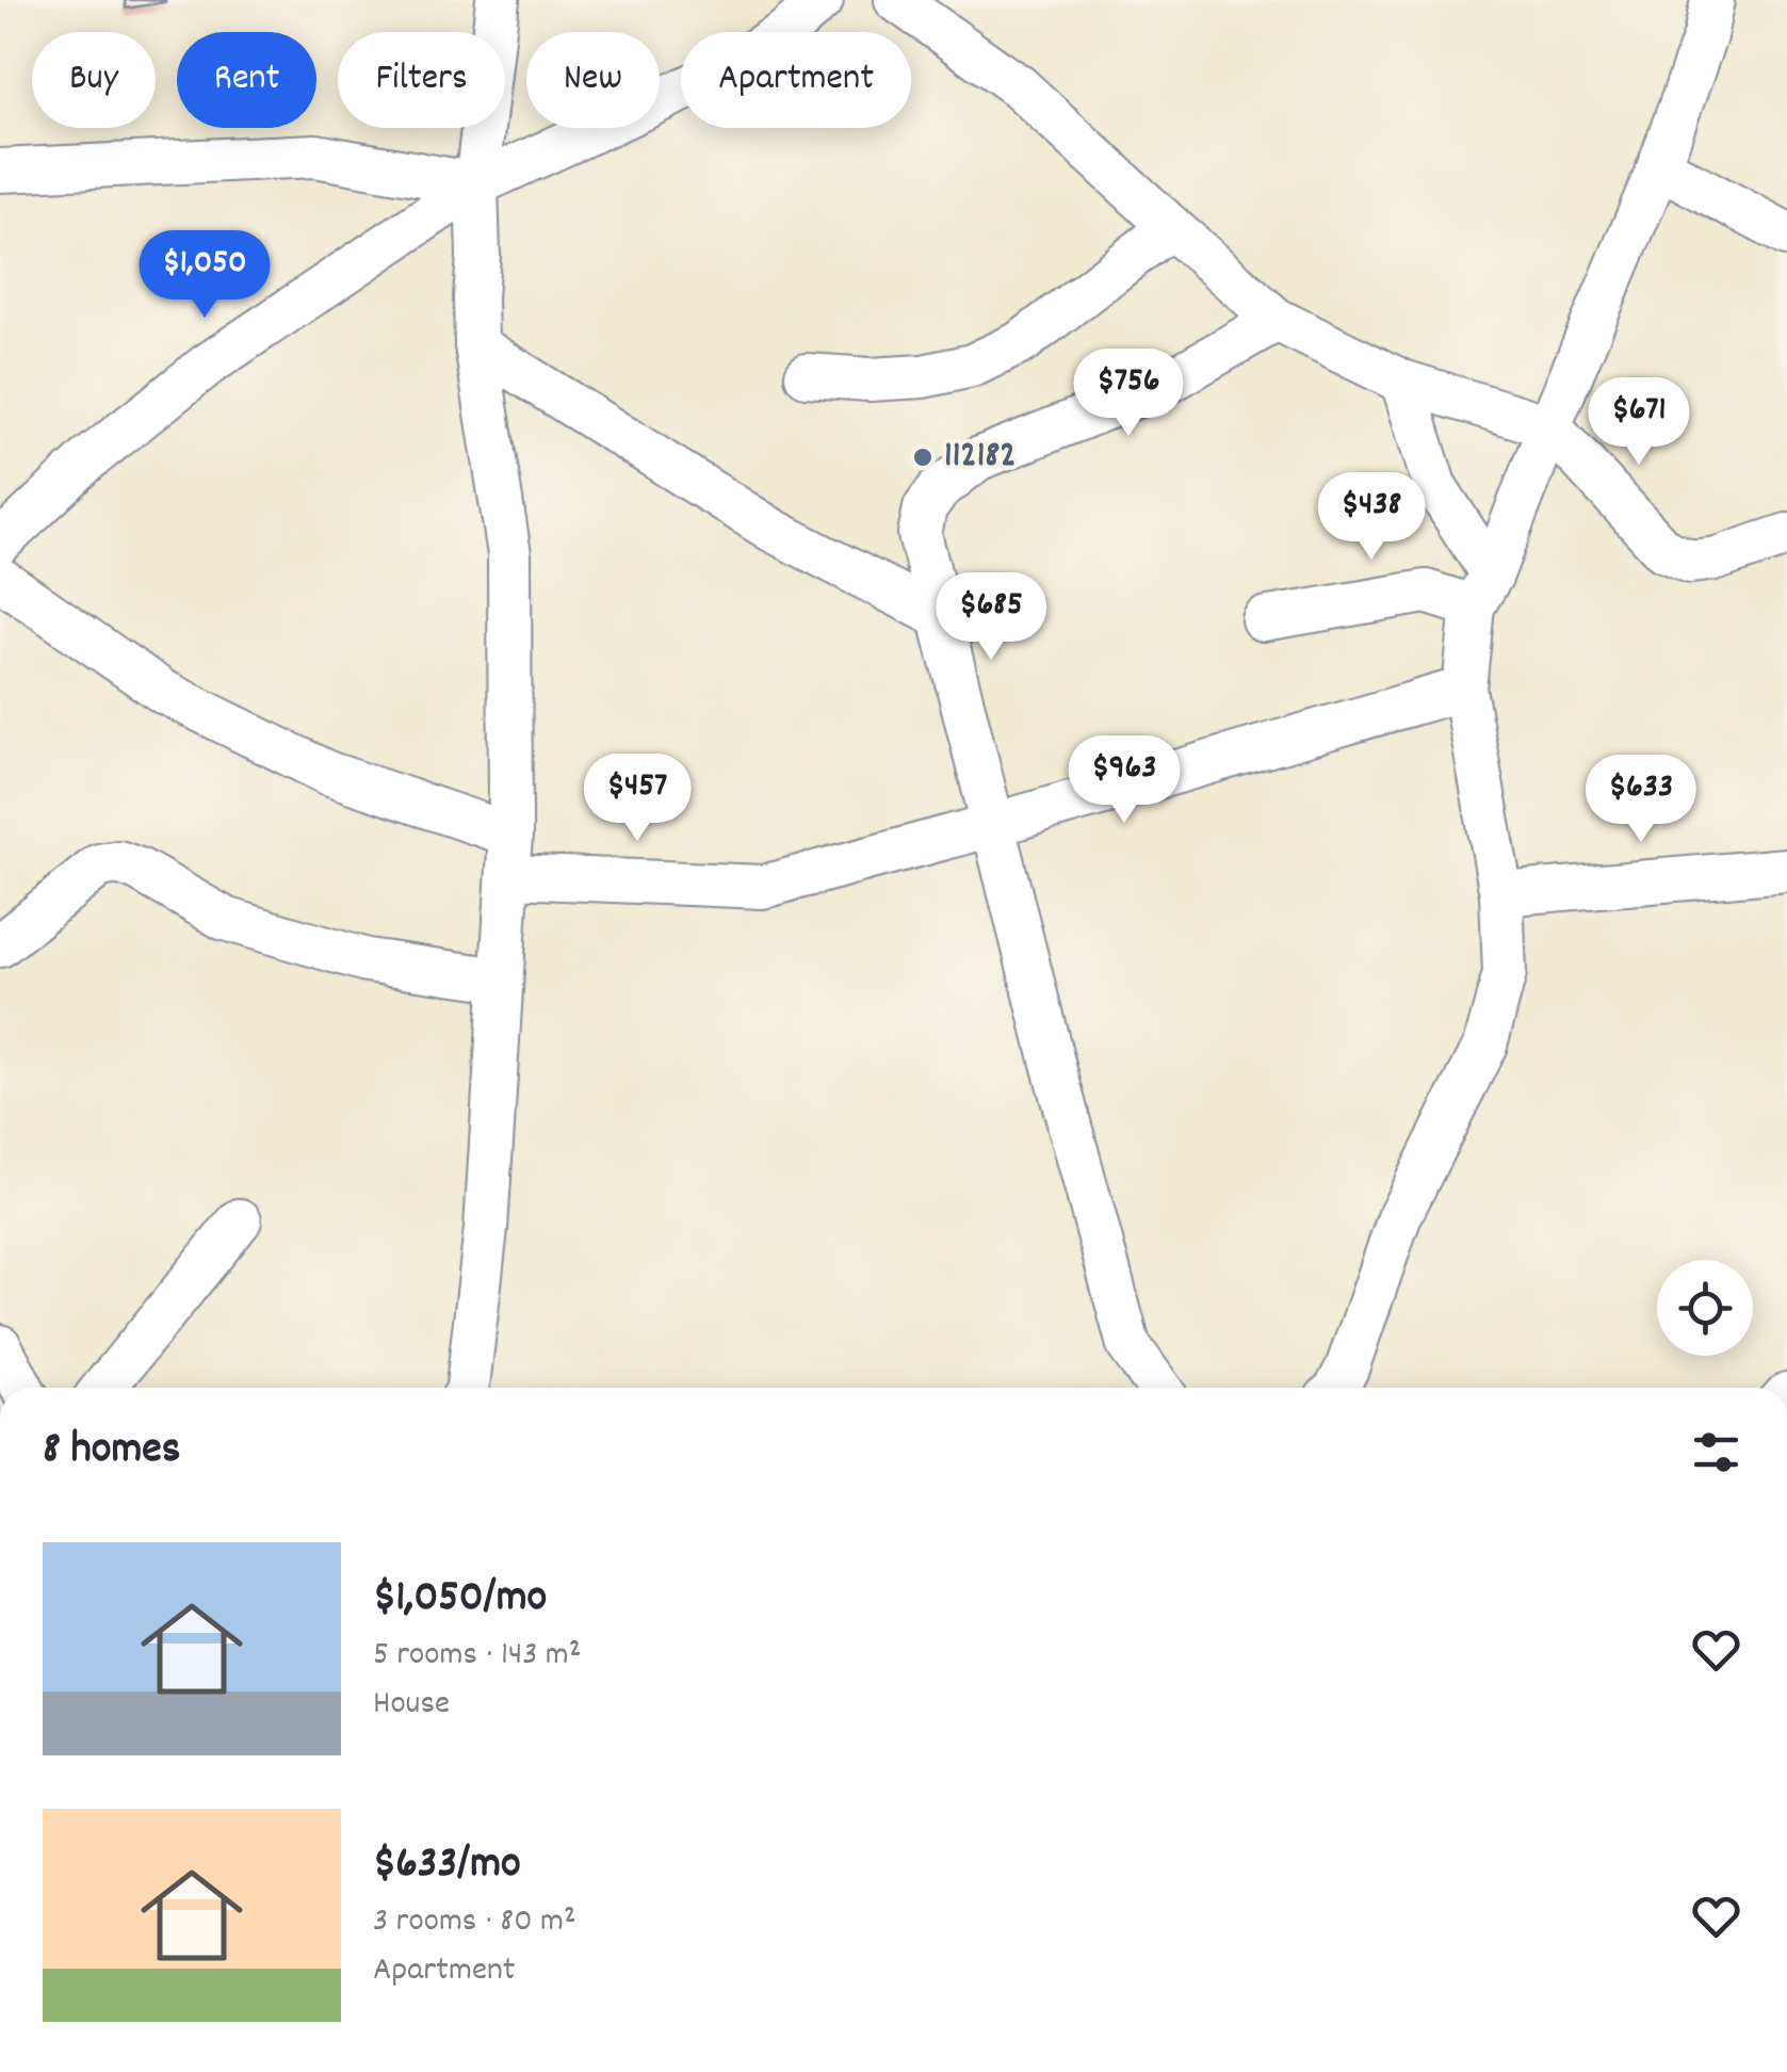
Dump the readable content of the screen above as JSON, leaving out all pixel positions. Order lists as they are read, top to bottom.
{
  "places": ["112182"],
  "page": {
    "chip": [
      "Buy",
      "Rent",
      "Filters",
      "New",
      "Apartment"
    ],
    "price": [
      "$1,050",
      "$756",
      "$671",
      "$438",
      "$685",
      "$963",
      "$457",
      "$633"
    ],
    "heading": "8 homes",
    "list": [
      {
        "name": "$1,050/mo",
        "note": "5 rooms · 143 m² · House"
      },
      {
        "name": "$633/mo",
        "note": "3 rooms · 80 m² · Apartment"
      }
    ]
  }
}
